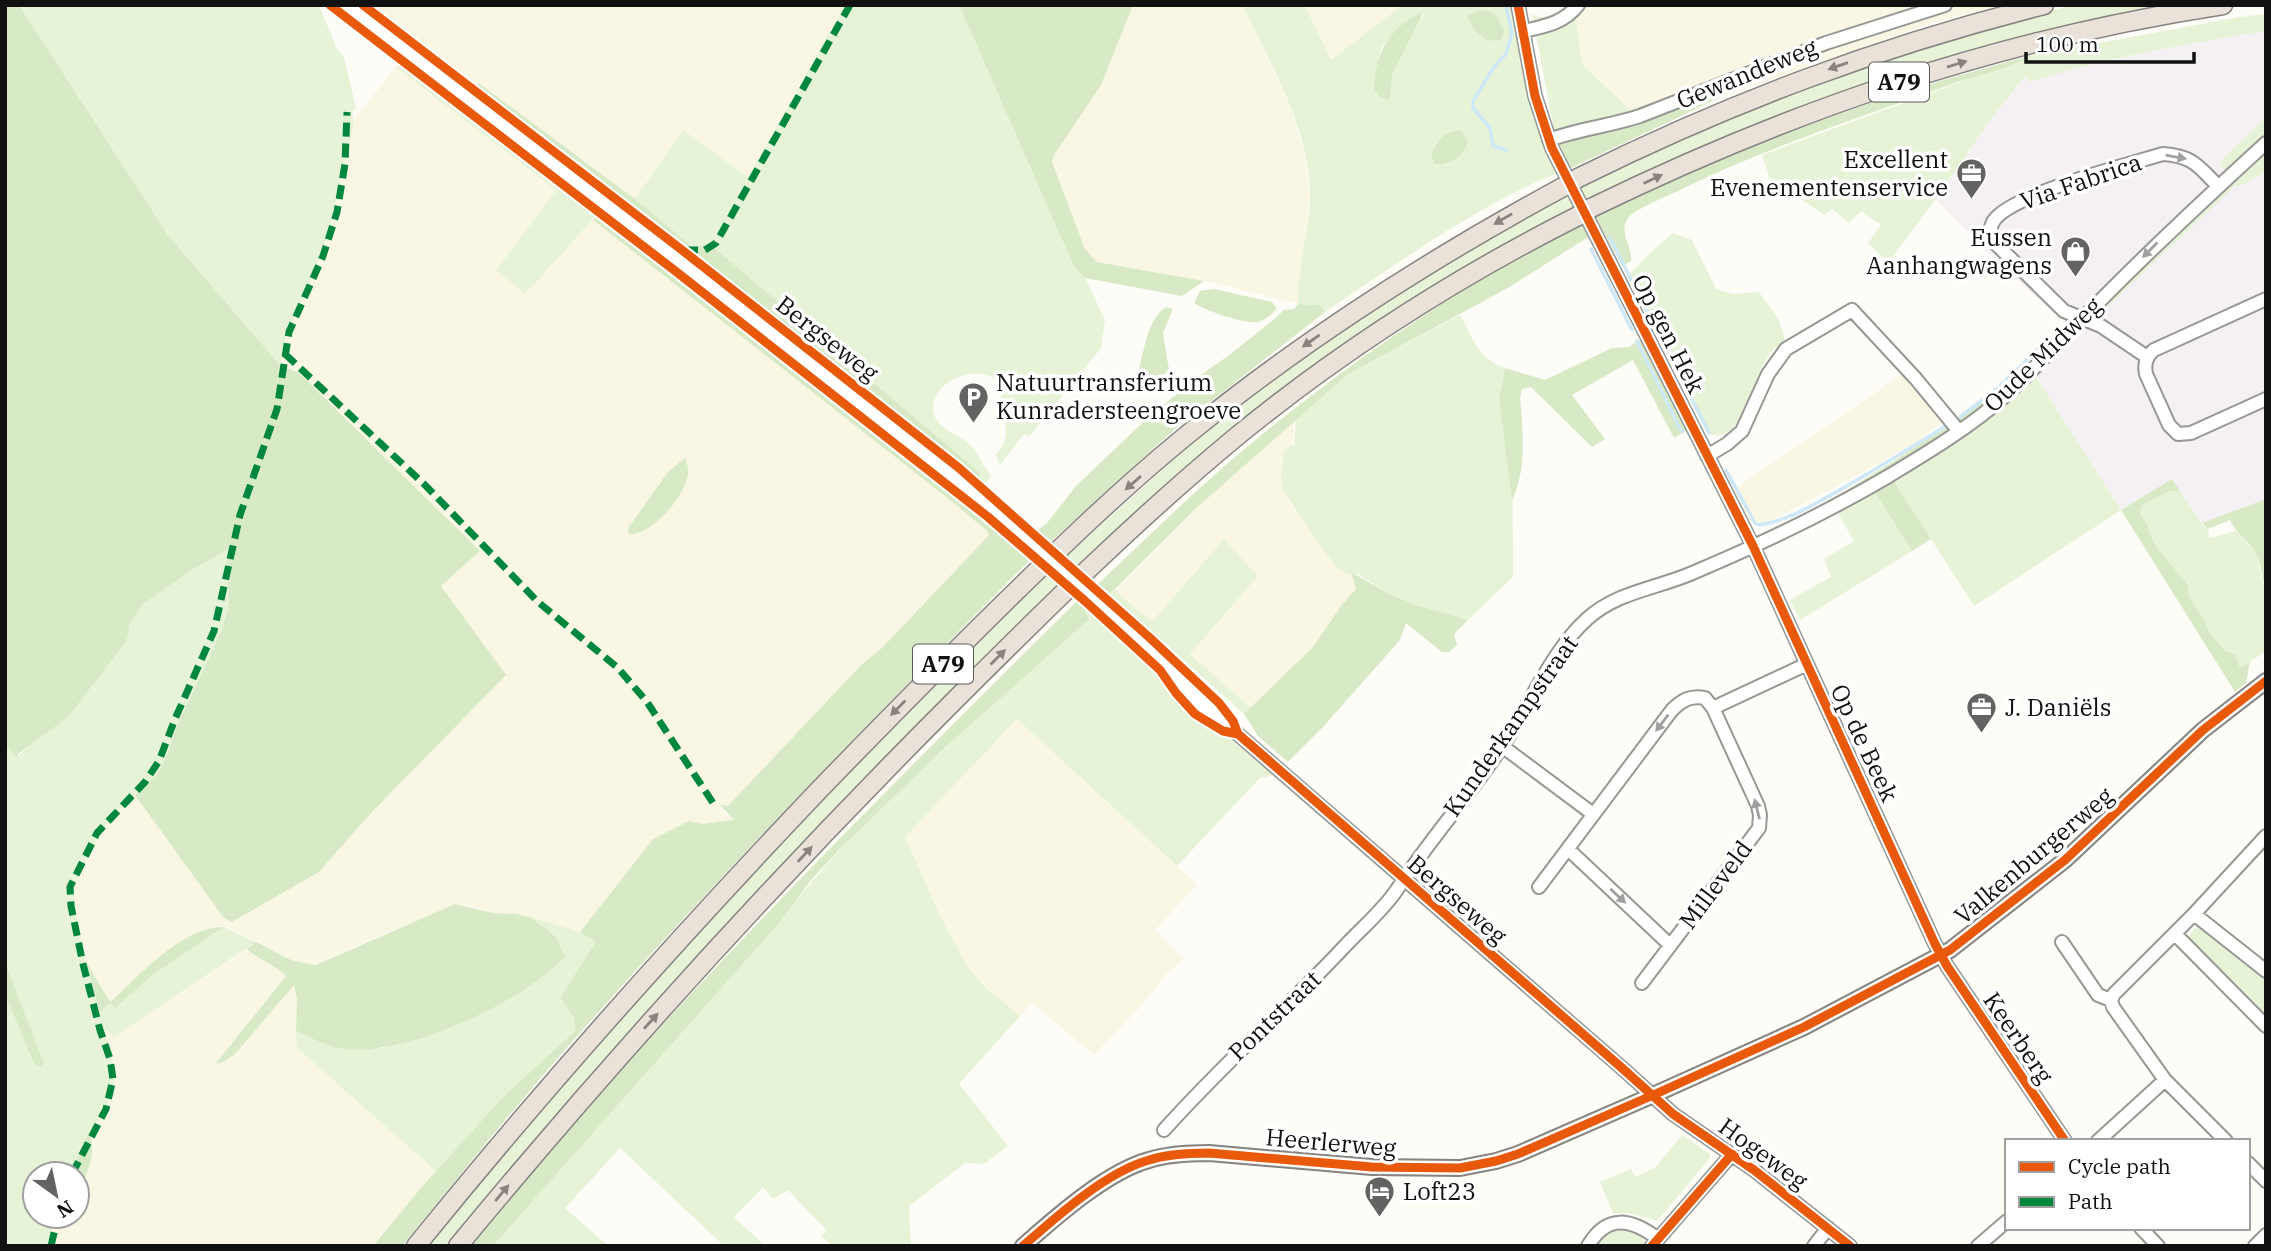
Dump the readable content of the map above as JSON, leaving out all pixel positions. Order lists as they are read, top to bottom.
{
  "streets": {
    "highway": ["A79"],
    "main road": ["Valkenburgerweg", "Heerlerweg"],
    "street": [
      "Gewandeweg",
      "Via Fabrica",
      "Op gen Hek",
      "Bergseweg",
      "Oude Midweg",
      "Kunderkampstraat",
      "Op de Beek",
      "Milleveld",
      "Pontstraat",
      "Keerberg",
      "Hogeweg"
    ]
  },
  "crossings": [
    ["Gewandeweg", "Op gen Hek"],
    ["Via Fabrica", "Oude Midweg"],
    ["Op gen Hek", "Oude Midweg"],
    ["Op gen Hek", "Kunderkampstraat"],
    ["Op gen Hek", "Op de Beek"],
    ["Bergseweg", "Kunderkampstraat"],
    ["Bergseweg", "Valkenburgerweg"],
    ["Bergseweg", "Pontstraat"],
    ["Bergseweg", "Heerlerweg"],
    ["Bergseweg", "Hogeweg"],
    ["Oude Midweg", "Kunderkampstraat"],
    ["Oude Midweg", "Op de Beek"],
    ["Kunderkampstraat", "Op de Beek"],
    ["Kunderkampstraat", "Pontstraat"],
    ["Op de Beek", "Valkenburgerweg"],
    ["Op de Beek", "Keerberg"],
    ["Valkenburgerweg", "Keerberg"],
    ["Valkenburgerweg", "Heerlerweg"],
    ["Valkenburgerweg", "Hogeweg"],
    ["Heerlerweg", "Hogeweg"]
  ],
  "places": {
    "office": ["Excellent Evenementenservice", "J. Daniëls"],
    "shop": ["Eussen Aanhangwagens"],
    "parking": ["Natuurtransferium Kunradersteengroeve"],
    "hotel": ["Loft23"]
  },
  "legend": ["Cycle path", "Path"],
  "scale_bar": "100 m",
  "north": "bottom right"
}
